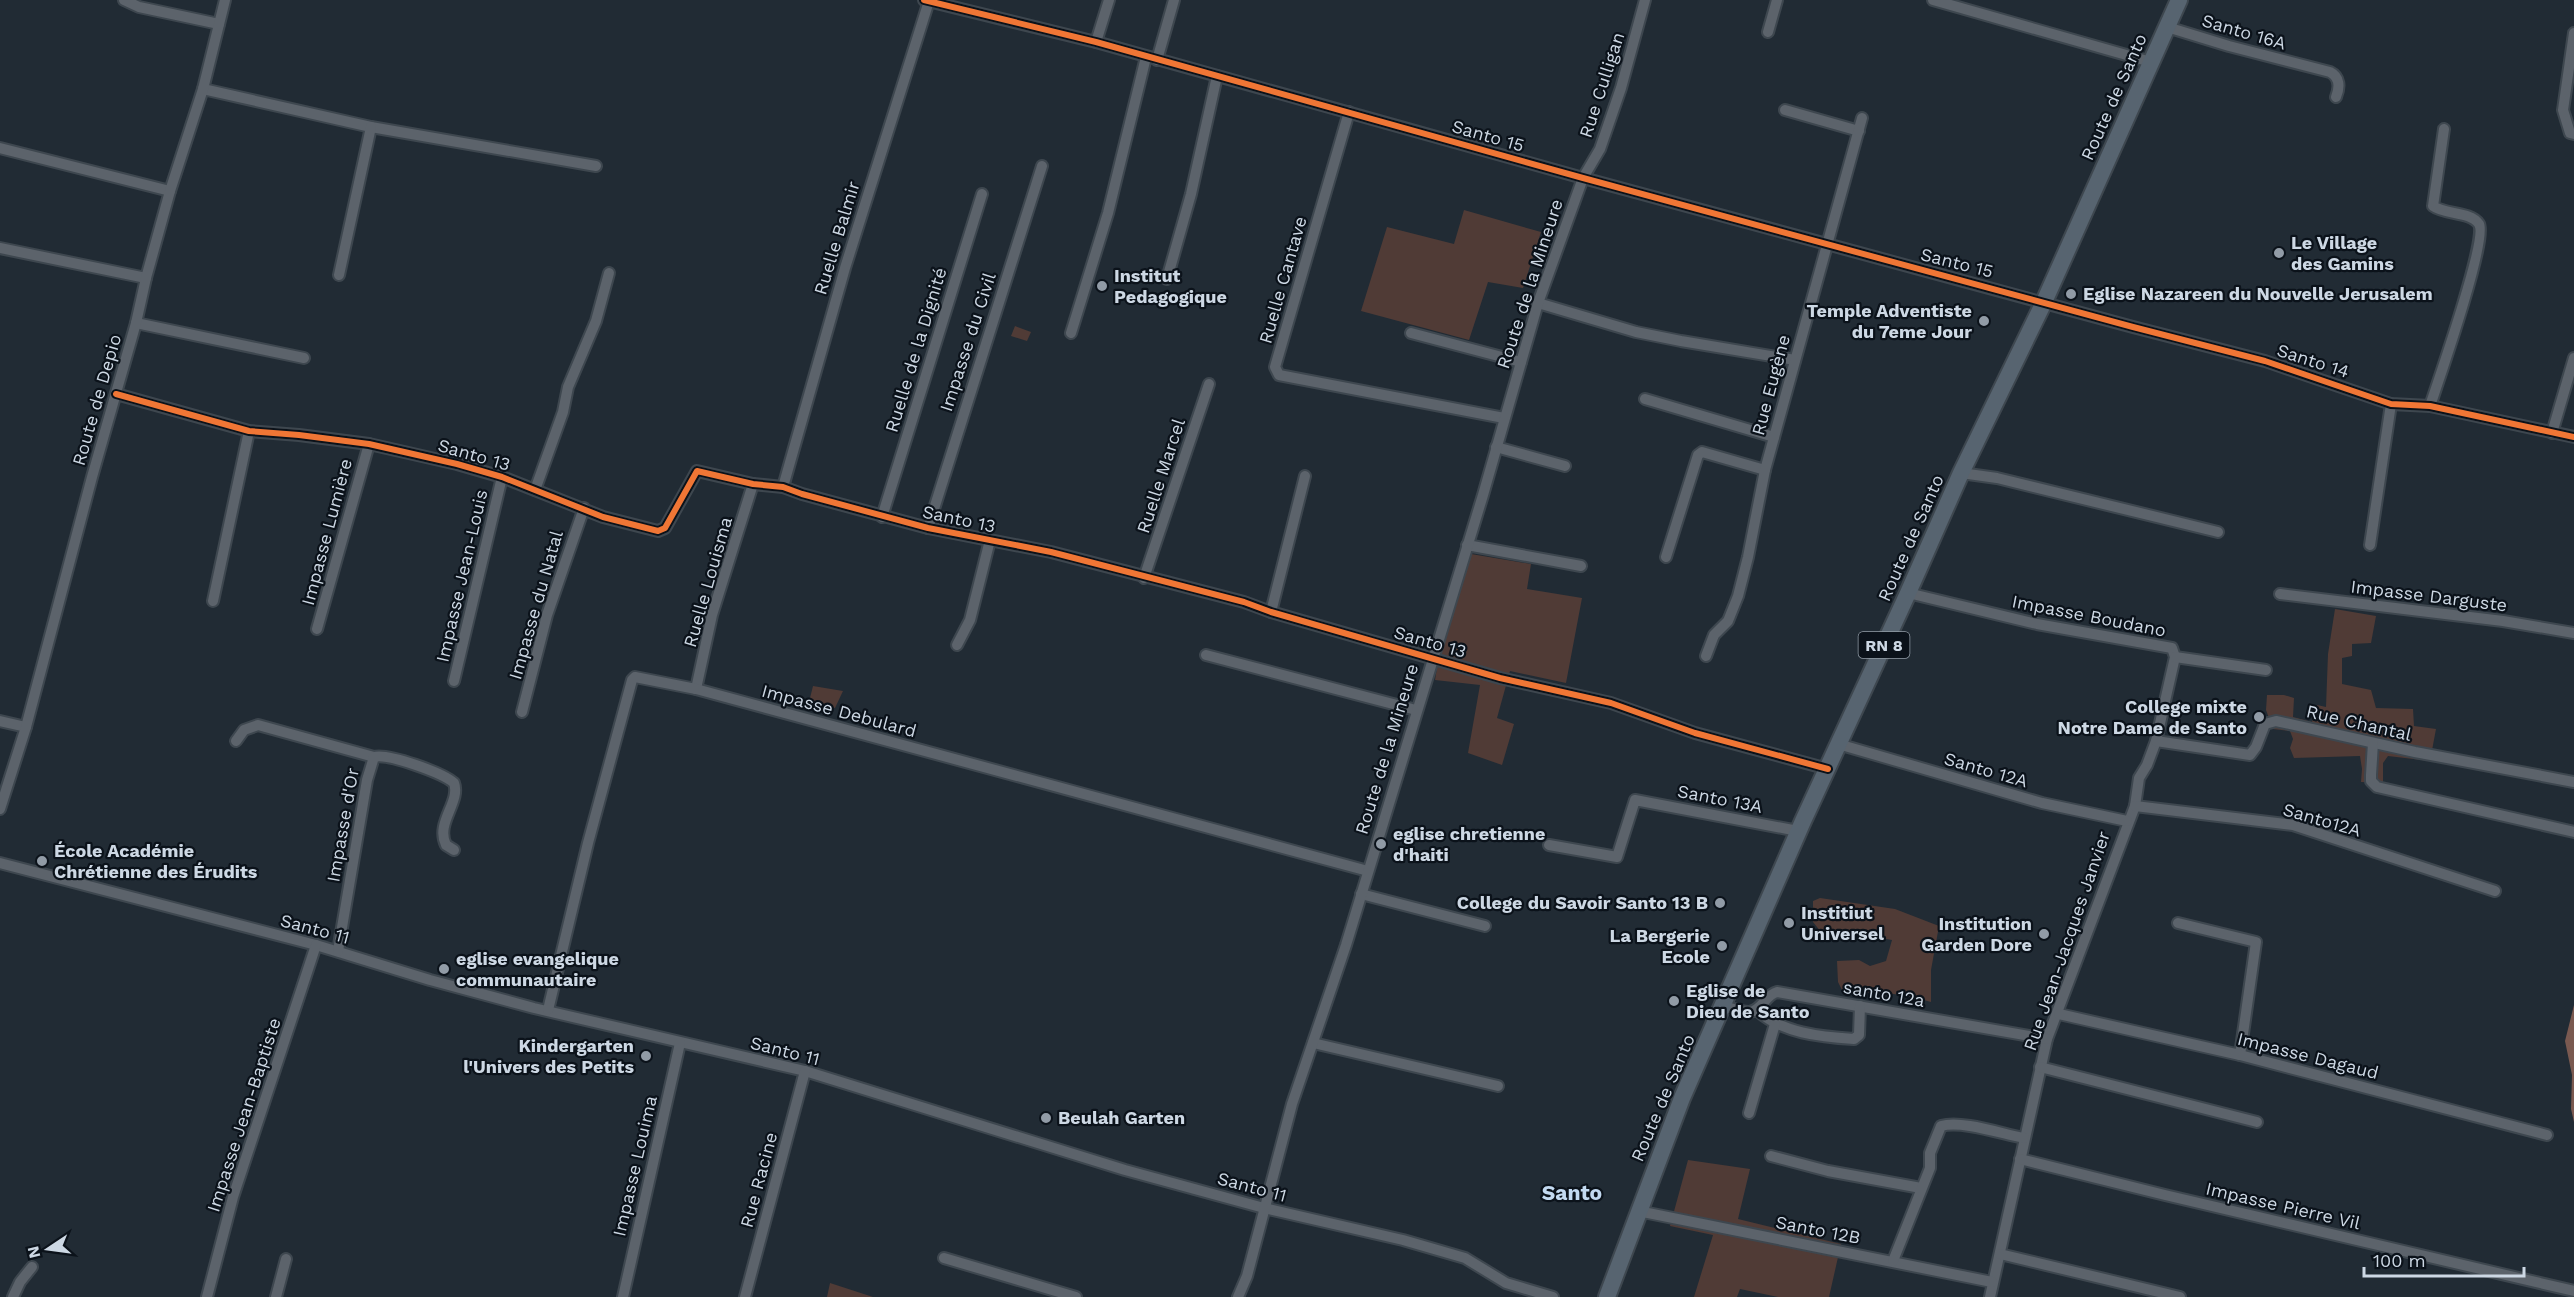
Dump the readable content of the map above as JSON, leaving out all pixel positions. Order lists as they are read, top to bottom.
{
  "streets": {
    "main road": ["Route de Santo", "RN 8"],
    "street": [
      "Santo 16A",
      "Rue Culligan",
      "Santo 15",
      "Ruelle Balmir",
      "Ruelle Cantave",
      "Route de la Mineure",
      "Impasse du Civil",
      "Ruelle de la Dignité",
      "Santo 14",
      "Rue Eugène",
      "Route de Depio",
      "Santo 13",
      "Ruelle Marcel",
      "Impasse Lumière",
      "Impasse Jean-Louis",
      "Ruelle Louisma",
      "Impasse Darguste",
      "Impasse du Natal",
      "Impasse Boudano",
      "Impasse Debulard",
      "Rue Chantal",
      "Santo 12A",
      "Santo 13A",
      "Santo12A",
      "Impasse d'Or",
      "Santo 11",
      "Rue Jean-Jacques Janvier",
      "santo 12a",
      "Impasse Dagaud",
      "Impasse Jean-Baptiste",
      "Impasse Louima",
      "Rue Racine",
      "Impasse Pierre Vil",
      "Santo 12B"
    ]
  },
  "crossings": [
    ["Santo 16A", "Route de Santo"],
    ["Rue Culligan", "Santo 15"],
    ["Rue Culligan", "Route de la Mineure"],
    ["Route de Santo", "Santo 15"],
    ["Route de Santo", "Santo 14"],
    ["Route de Santo", "Santo 13"],
    ["Route de Santo", "Impasse Boudano"],
    ["Route de Santo", "Santo 12A"],
    ["Route de Santo", "Santo 13A"],
    ["Route de Santo", "Santo 12B"],
    ["Santo 15", "Ruelle Balmir"],
    ["Santo 15", "Ruelle Cantave"],
    ["Santo 15", "Route de la Mineure"],
    ["Santo 15", "Santo 14"],
    ["Santo 15", "Rue Eugène"],
    ["Ruelle Balmir", "Santo 13"],
    ["Ruelle Cantave", "Route de la Mineure"],
    ["Route de la Mineure", "Santo 13"],
    ["Route de la Mineure", "Impasse Debulard"],
    ["Route de la Mineure", "Santo 11"],
    ["Impasse du Civil", "Santo 13"],
    ["Ruelle de la Dignité", "Santo 13"],
    ["Route de Depio", "Santo 13"],
    ["Santo 13", "Ruelle Marcel"],
    ["Santo 13", "Impasse Lumière"],
    ["Santo 13", "Impasse Jean-Louis"],
    ["Santo 13", "Ruelle Louisma"],
    ["Santo 13", "Impasse du Natal"],
    ["Ruelle Louisma", "Impasse Debulard"],
    ["Impasse Boudano", "Rue Chantal"],
    ["Impasse Boudano", "Rue Jean-Jacques Janvier"],
    ["Impasse Debulard", "Santo 11"],
    ["Rue Chantal", "Rue Jean-Jacques Janvier"],
    ["Santo 12A", "Rue Jean-Jacques Janvier"],
    ["Santo12A", "Rue Jean-Jacques Janvier"],
    ["Impasse d'Or", "Santo 11"],
    ["Santo 11", "Impasse Jean-Baptiste"],
    ["Santo 11", "Impasse Louima"],
    ["Santo 11", "Rue Racine"],
    ["Rue Jean-Jacques Janvier", "santo 12a"],
    ["Rue Jean-Jacques Janvier", "Impasse Dagaud"],
    ["Rue Jean-Jacques Janvier", "Impasse Pierre Vil"],
    ["Rue Jean-Jacques Janvier", "Santo 12B"]
  ],
  "districts": ["Santo"],
  "places": [
    "Le Village des Gamins",
    "Institut Pedagogique",
    "Eglise Nazareen du Nouvelle Jerusalem",
    "Temple Adventiste du 7eme Jour",
    "College mixte Notre Dame de Santo",
    "eglise chretienne d'haiti",
    "École Académie Chrétienne des Érudits",
    "College du Savoir Santo 13 B",
    "Institiut Universel",
    "Institution Garden Dore",
    "La Bergerie Ecole",
    "eglise evangelique communautaire",
    "Eglise de Dieu de Santo",
    "Kindergarten l'Univers des Petits",
    "Beulah Garten"
  ],
  "scale_bar": "100 m",
  "north": "left"
}
